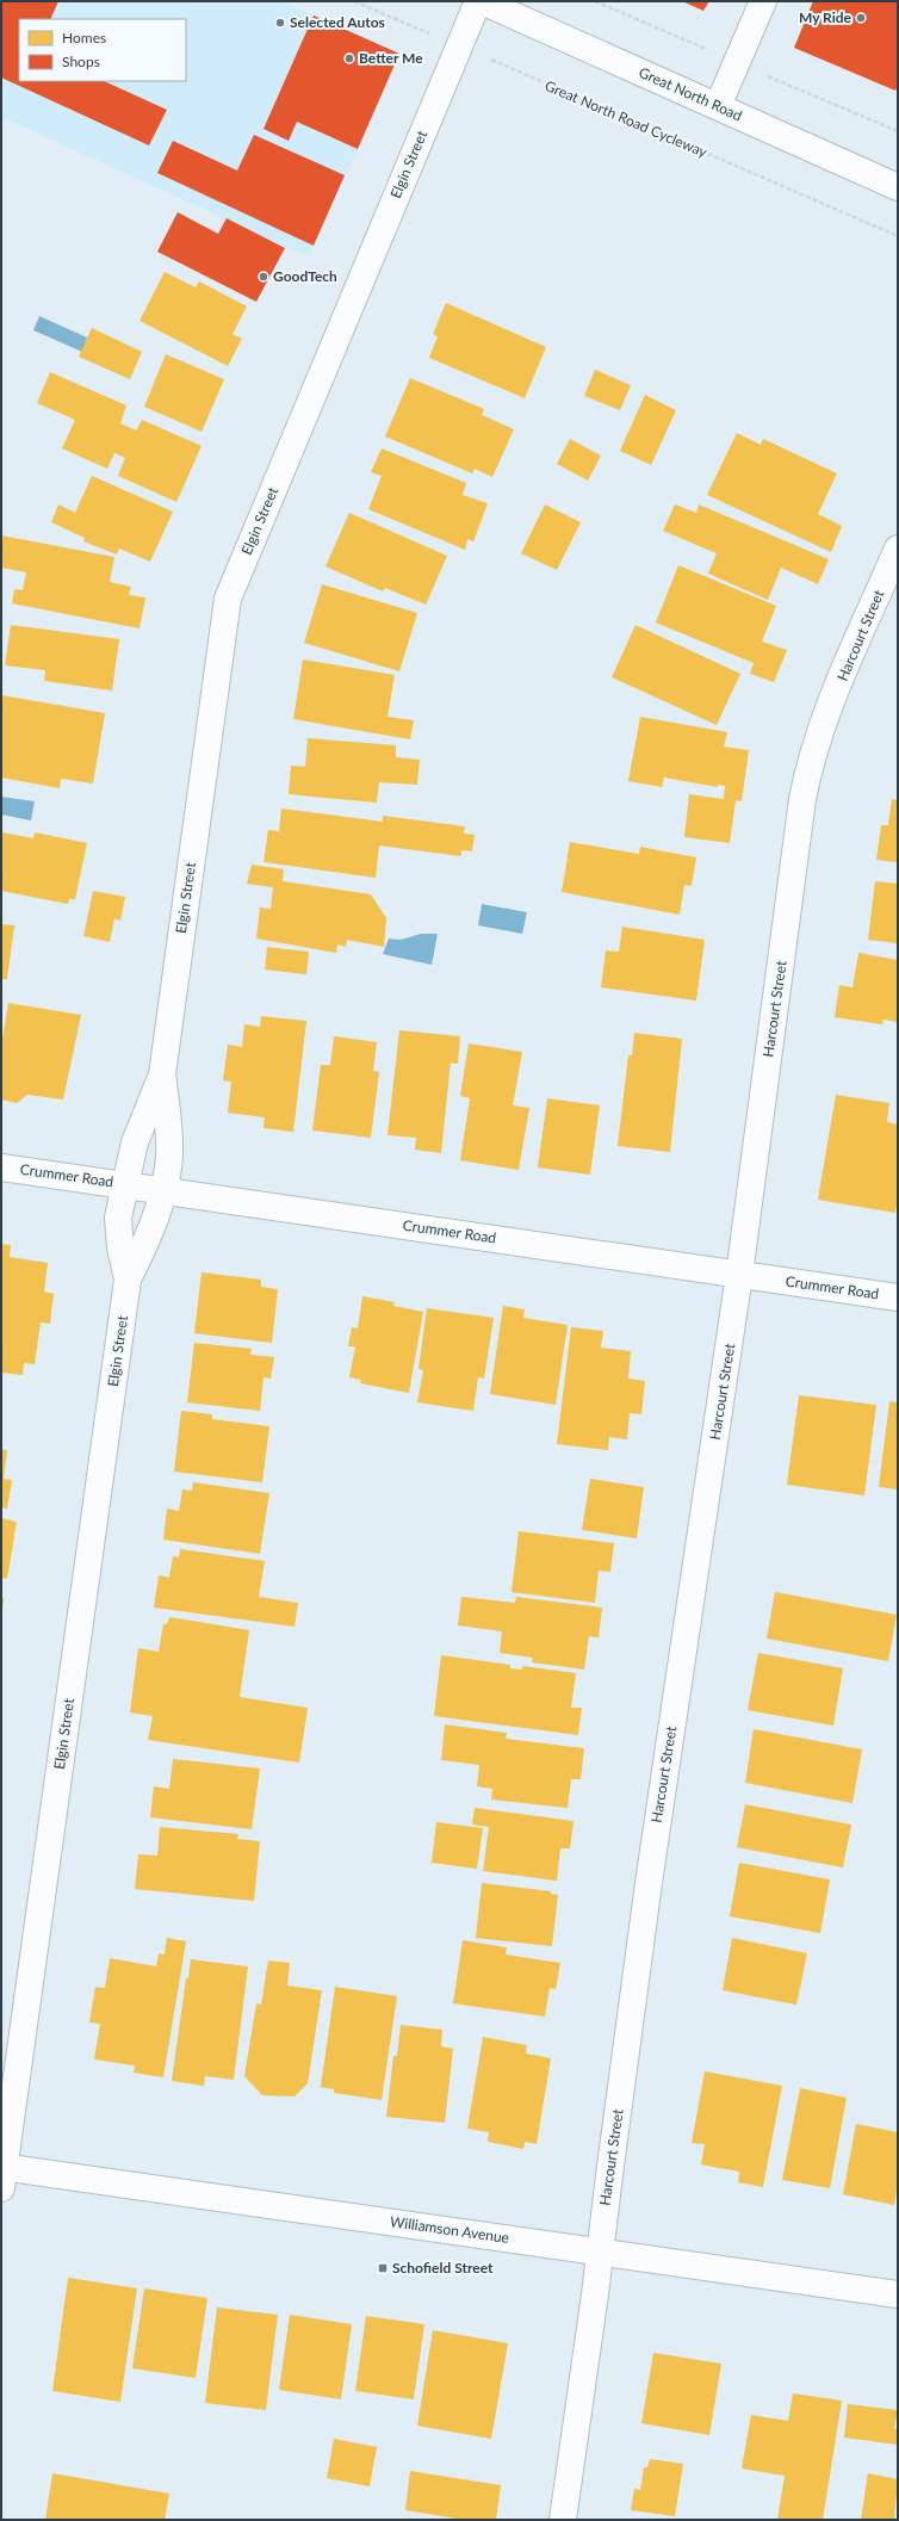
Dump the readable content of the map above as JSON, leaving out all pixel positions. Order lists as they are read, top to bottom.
{
  "streets": {
    "street": [
      "Great North Road",
      "Elgin Street",
      "Harcourt Street",
      "Crummer Road",
      "Williamson Avenue"
    ],
    "path": ["Great North Road Cycleway"]
  },
  "crossings": [
    ["Great North Road", "Elgin Street"],
    ["Great North Road Cycleway", "Elgin Street"],
    ["Elgin Street", "Crummer Road"],
    ["Elgin Street", "Williamson Avenue"],
    ["Harcourt Street", "Crummer Road"],
    ["Harcourt Street", "Williamson Avenue"]
  ],
  "places": {
    "other": [
      "My Ride",
      "Selected Autos",
      "Better Me",
      "GoodTech"
    ],
    "transit": ["Schofield Street"]
  },
  "legend": ["Homes", "Shops"]
}
